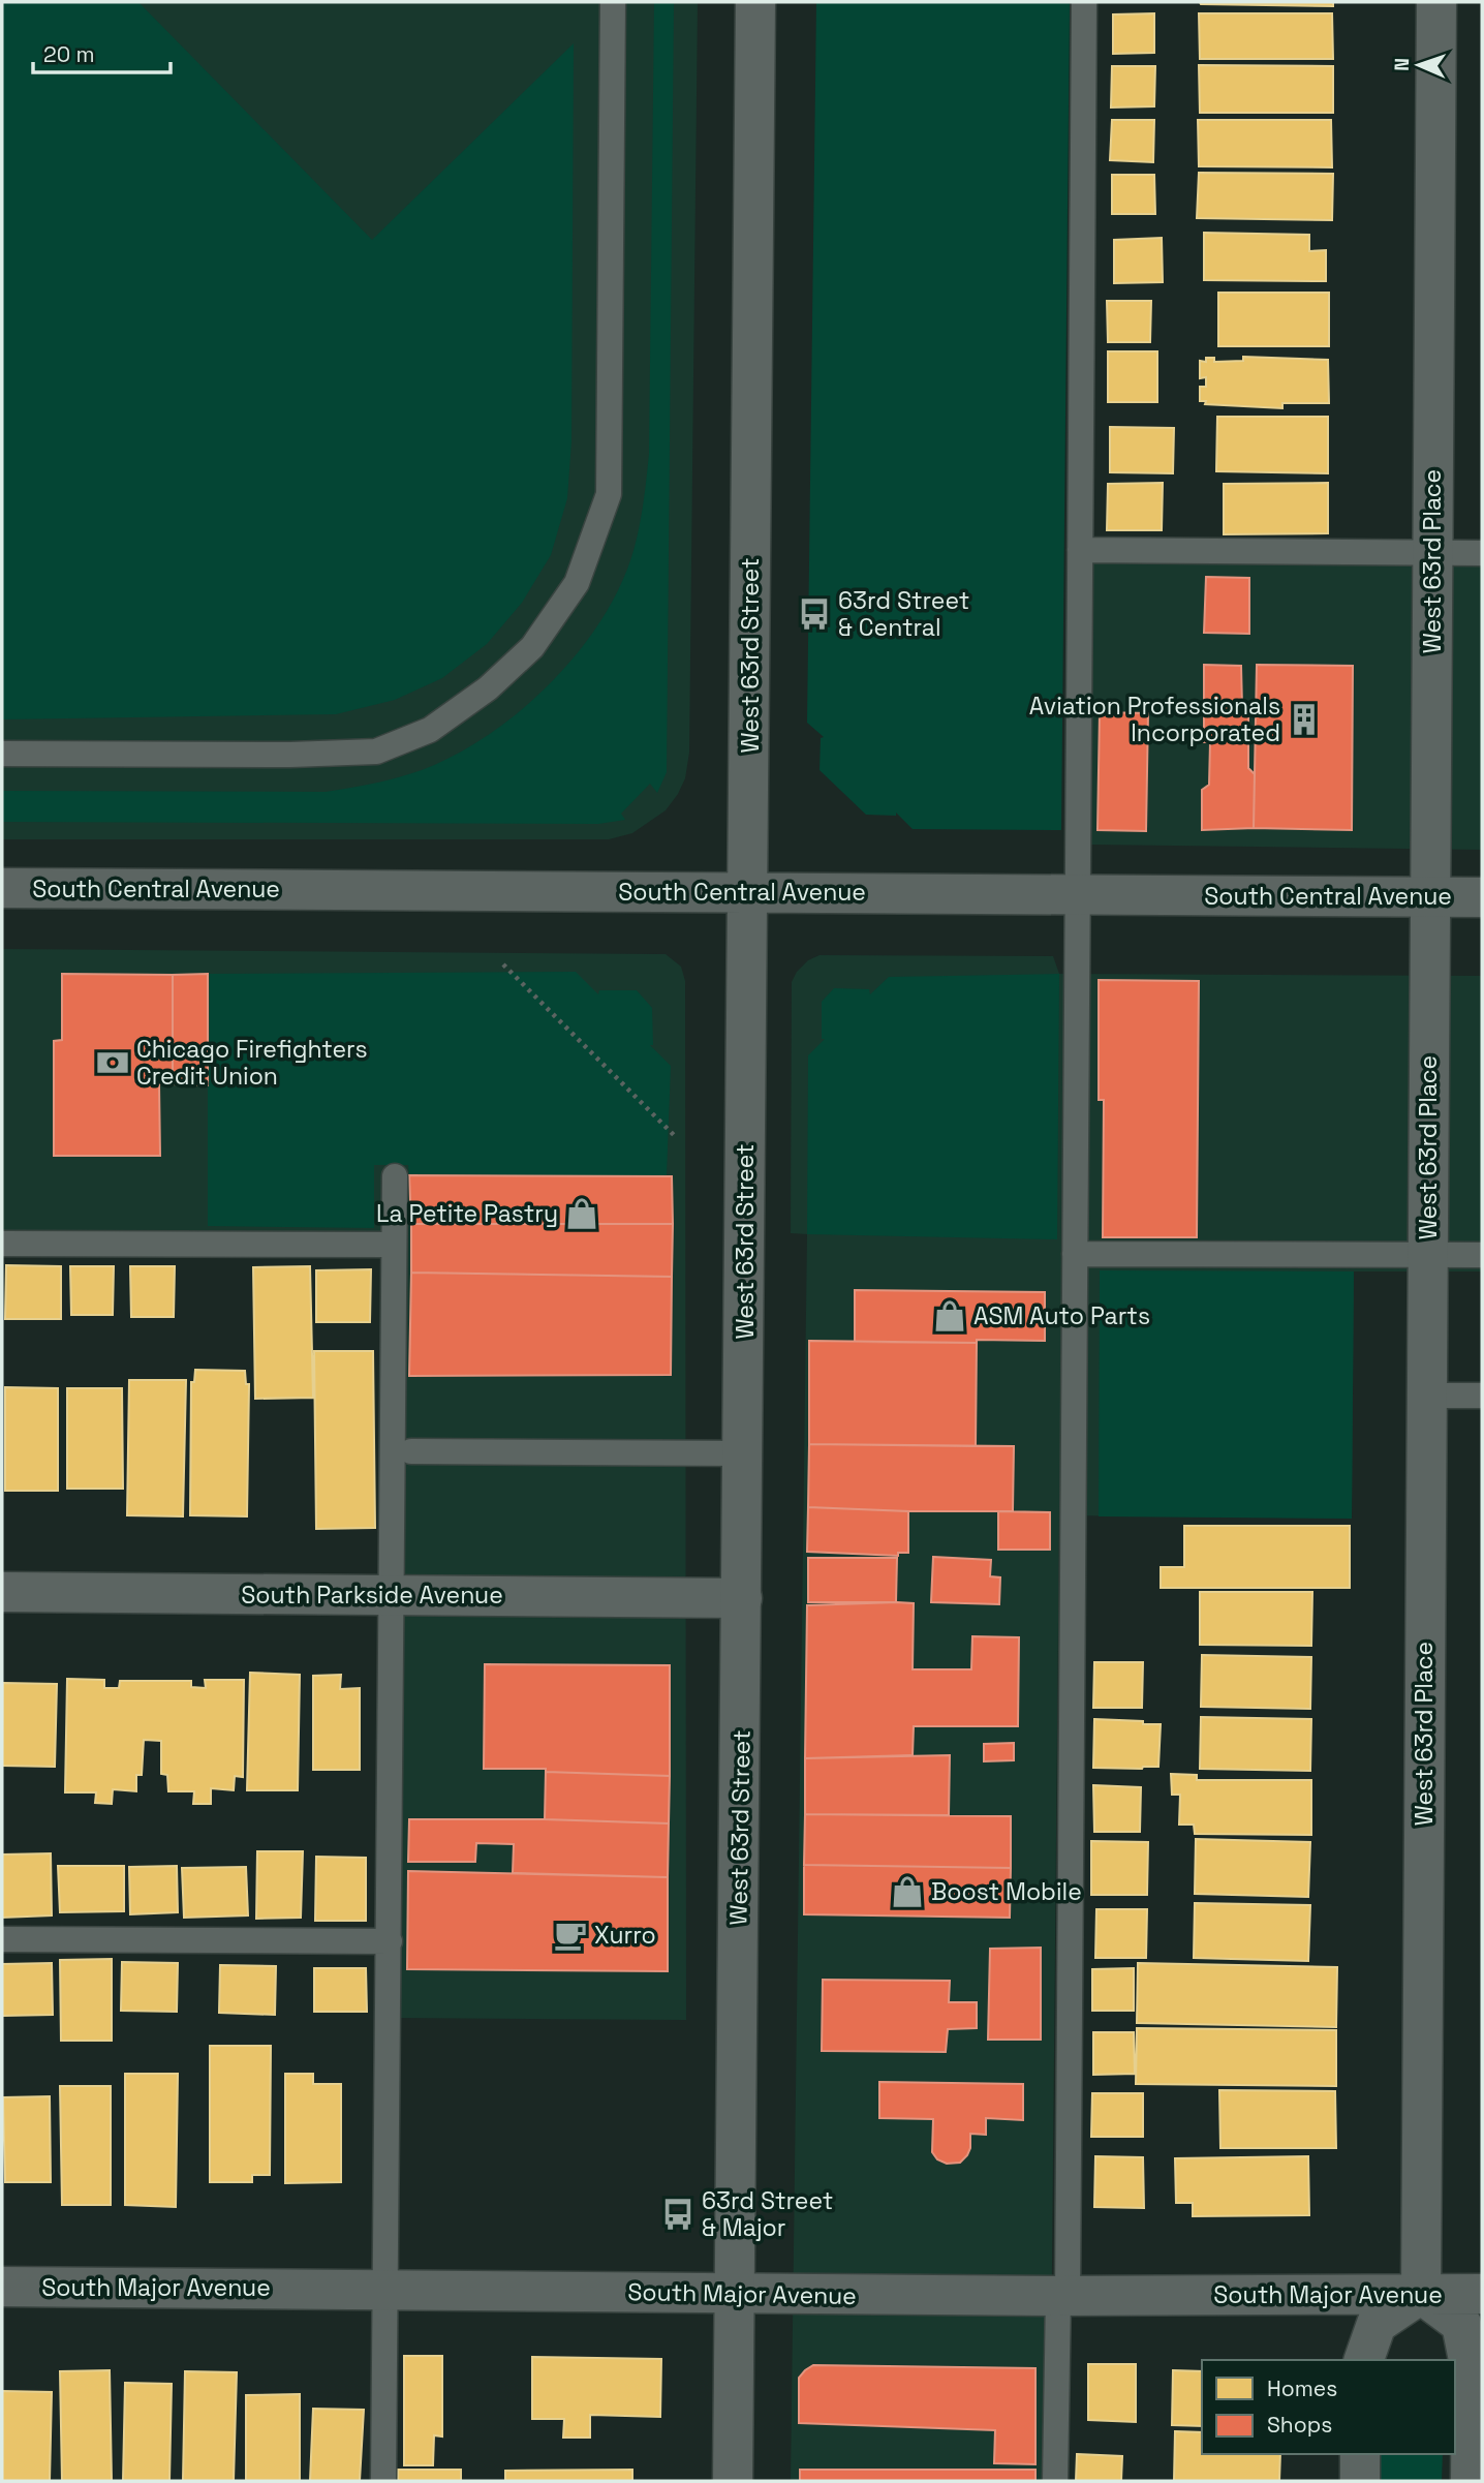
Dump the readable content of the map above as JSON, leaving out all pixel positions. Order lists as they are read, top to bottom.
{
  "streets": {
    "street": [
      "West 63rd Place",
      "West 63rd Street",
      "South Central Avenue",
      "South Parkside Avenue",
      "South Major Avenue"
    ]
  },
  "crossings": [
    ["West 63rd Place", "South Central Avenue"],
    ["West 63rd Place", "South Major Avenue"],
    ["West 63rd Street", "South Central Avenue"],
    ["West 63rd Street", "South Parkside Avenue"],
    ["West 63rd Street", "South Major Avenue"]
  ],
  "places": {
    "bus stop": ["63rd Street & Central", "63rd Street & Major"],
    "building": ["Aviation Professionals Incorporated"],
    "bank": ["Chicago Firefighters Credit Union"],
    "shop": ["La Petite Pastry", "ASM Auto Parts", "Boost Mobile"],
    "cafe": ["Xurro"]
  },
  "legend": ["Homes", "Shops"],
  "scale_bar": "20 m",
  "north": "left"
}
